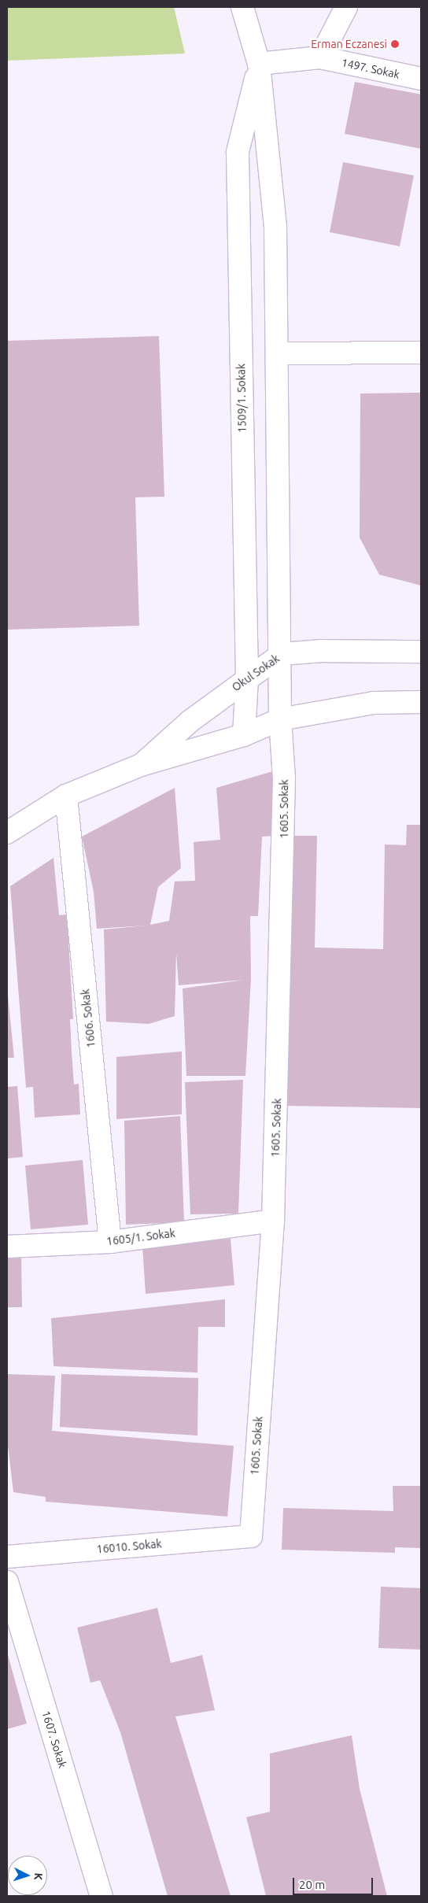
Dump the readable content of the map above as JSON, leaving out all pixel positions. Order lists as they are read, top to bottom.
{
  "streets": {
    "street": [
      "1497. Sokak",
      "1509/1. Sokak",
      "Okul Sokak",
      "1605. Sokak",
      "1606. Sokak",
      "1605/1. Sokak",
      "16010. Sokak",
      "1607. Sokak"
    ]
  },
  "crossings": [
    ["1509/1. Sokak", "Okul Sokak"],
    ["Okul Sokak", "1605. Sokak"],
    ["Okul Sokak", "1606. Sokak"],
    ["1605. Sokak", "1605/1. Sokak"],
    ["1605. Sokak", "16010. Sokak"],
    ["1606. Sokak", "1605/1. Sokak"]
  ],
  "places": ["Erman Eczanesi"],
  "scale_bar": "20 m",
  "north": "right"
}
